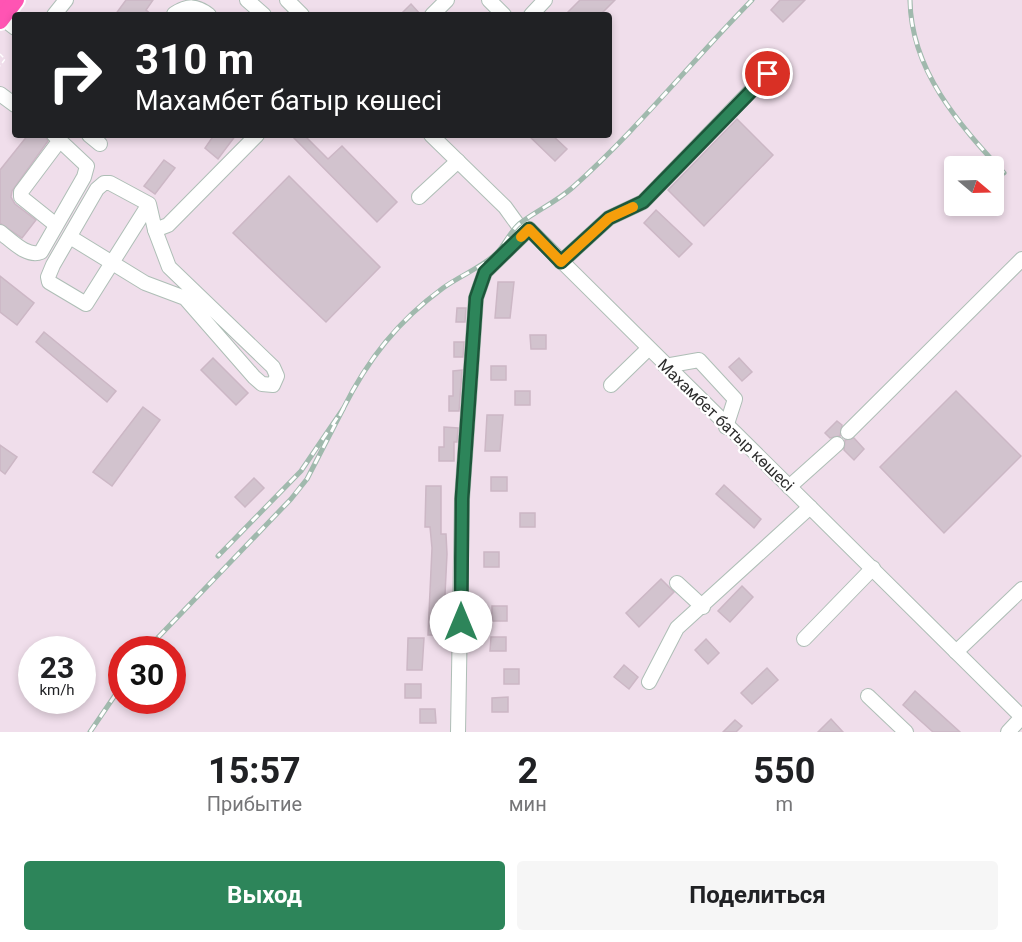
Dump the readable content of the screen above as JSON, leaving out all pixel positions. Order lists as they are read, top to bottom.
{
  "streets": {
    "street": ["Махамбет батыр көшесі"]
  },
  "north": "right",
  "page": {
    "turn": ["310 m", "Махамбет батыр көшесі"],
    "speed": "23 km/h",
    "limit": "30",
    "eta": [
      "15:57",
      "Прибытие",
      "2",
      "мин",
      "550",
      "m"
    ],
    "buttons": ["Выход", "Поделиться"]
  }
}
